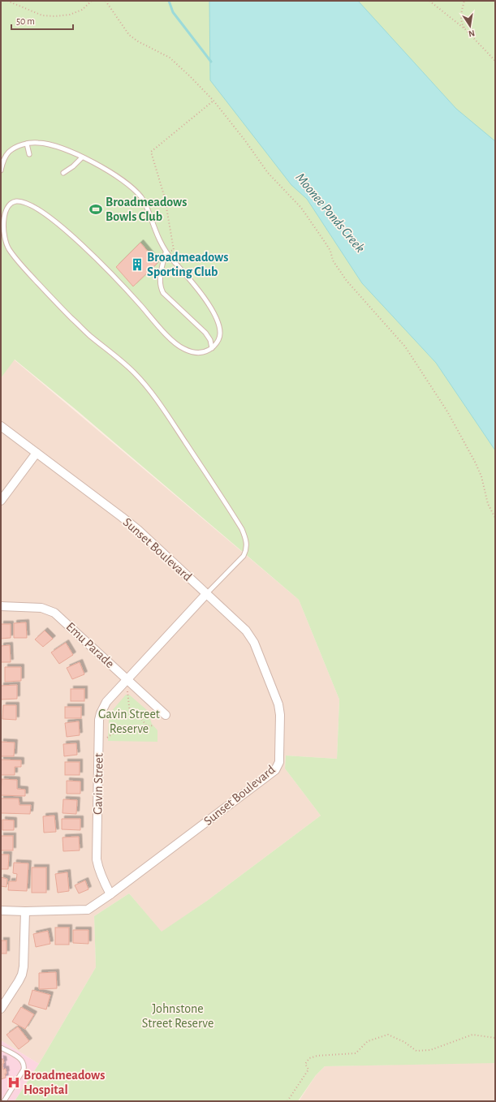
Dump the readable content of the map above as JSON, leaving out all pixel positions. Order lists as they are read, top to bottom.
{
  "streets": {
    "street": ["Sunset Boulevard", "Emu Parade", "Gavin Street"]
  },
  "crossings": [
    ["Sunset Boulevard", "Gavin Street"],
    ["Emu Parade", "Gavin Street"]
  ],
  "water": ["Moonee Ponds Creek"],
  "parks": ["Gavin Street Reserve", "Johnstone Street Reserve"],
  "places": {
    "sports": ["Broadmeadows Bowls Club"],
    "building": ["Broadmeadows Sporting Club"],
    "hospital": ["Broadmeadows Hospital"]
  },
  "scale_bar": "50 m",
  "north": "bottom"
}
